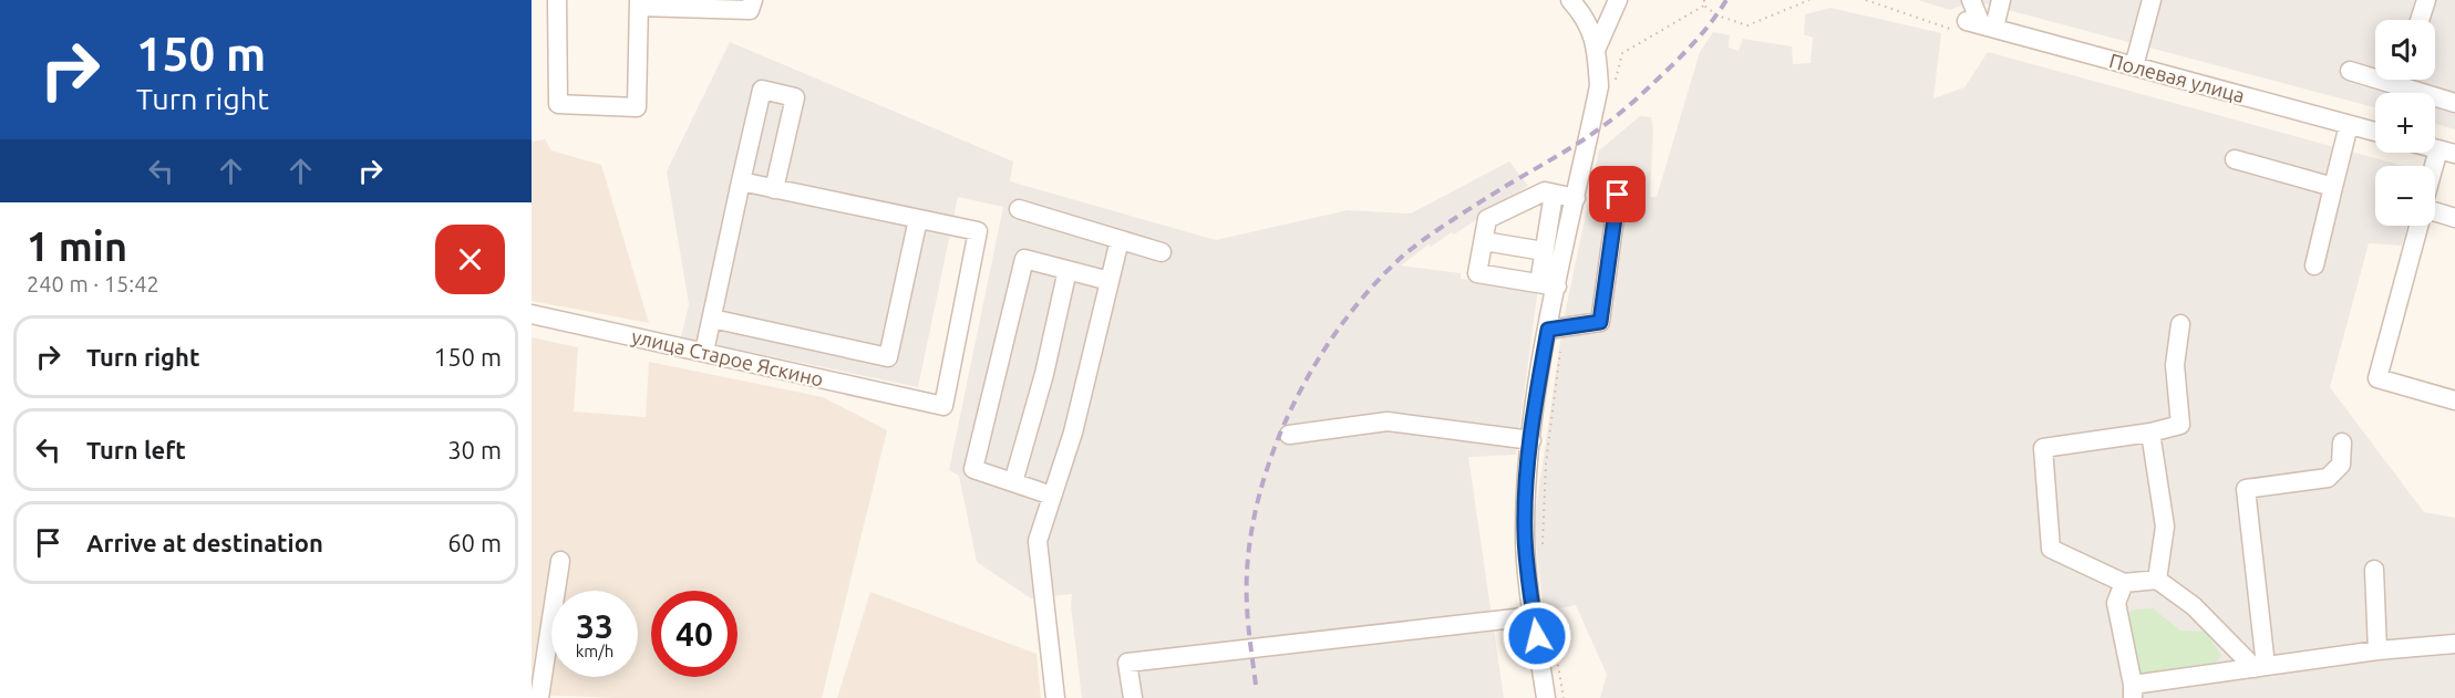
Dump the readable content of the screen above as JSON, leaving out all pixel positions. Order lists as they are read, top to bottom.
{
  "streets": {
    "street": ["Полевая улица", "улица Старое Яскино"]
  },
  "page": {
    "turn": ["150 m", "Turn right"],
    "map_buttons": ["+", "−"],
    "heading": ["1 min", "240 m · 15:42"],
    "list": [
      {
        "name": "Turn right",
        "value": "150 m"
      },
      {
        "name": "Turn left",
        "value": "30 m"
      },
      {
        "name": "Arrive at destination",
        "value": "60 m"
      }
    ],
    "speed": "33 km/h",
    "limit": "40"
  }
}
